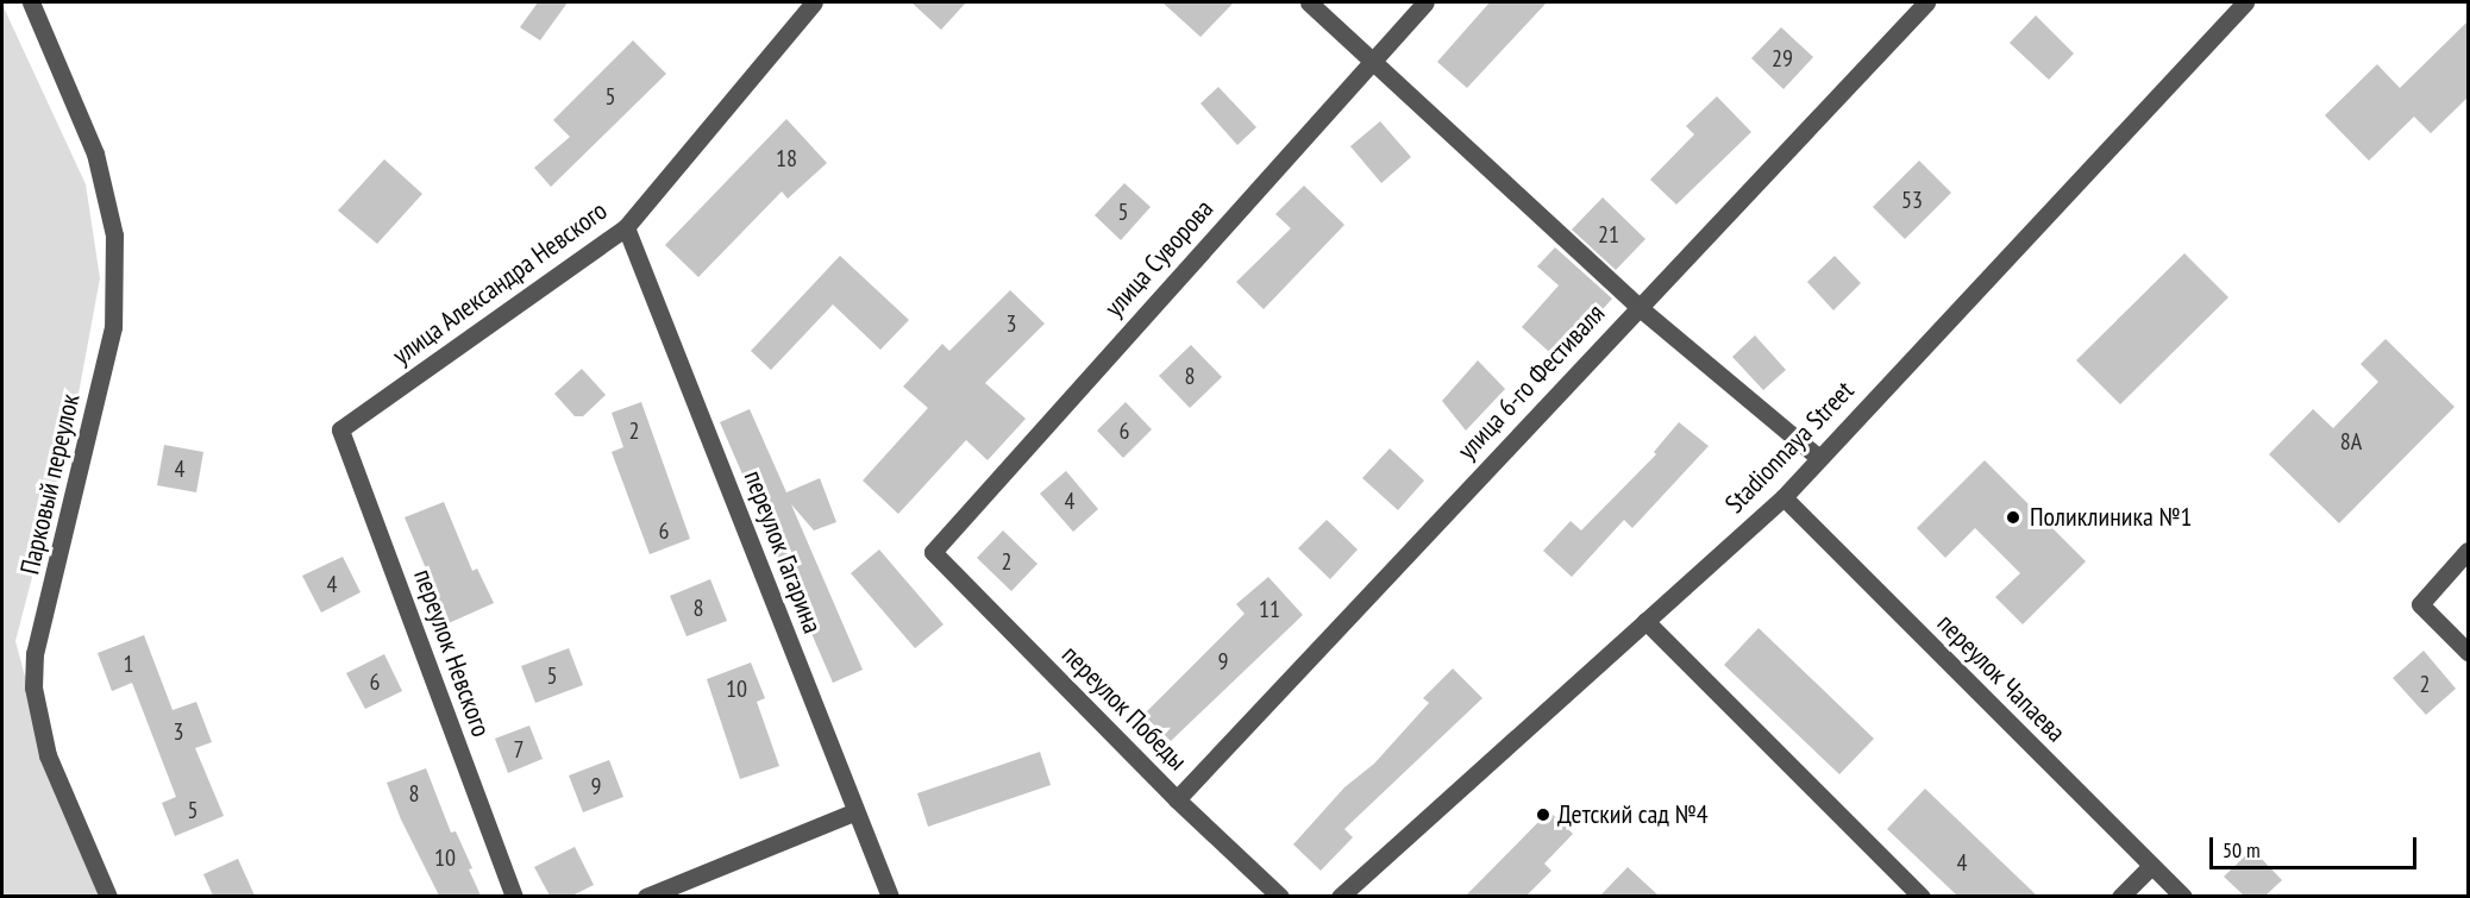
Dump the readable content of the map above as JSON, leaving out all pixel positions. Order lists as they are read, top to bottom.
{
  "streets": {
    "street": [
      "улица Суворова",
      "улица Александра Невского",
      "улица 6-го Фестиваля",
      "Stadionnaya Street",
      "Парковый переулок",
      "переулок Гагарина",
      "переулок Невского",
      "переулок Чапаева",
      "переулок Победы"
    ]
  },
  "crossings": [
    ["улица Суворова", "переулок Победы"],
    ["улица Александра Невского", "переулок Гагарина"],
    ["улица Александра Невского", "переулок Невского"],
    ["улица 6-го Фестиваля", "переулок Победы"],
    ["Stadionnaya Street", "переулок Чапаева"]
  ],
  "places": ["Поликлиника №1", "Детский сад №4"],
  "house_numbers": [
    "29",
    "5",
    "18",
    "53",
    "5",
    "21",
    "3",
    "8",
    "2",
    "6",
    "8А",
    "4",
    "4",
    "6",
    "2",
    "4",
    "8",
    "11",
    "9",
    "1",
    "5",
    "6",
    "2",
    "10",
    "3",
    "7",
    "9",
    "8",
    "5",
    "10",
    "4"
  ],
  "scale_bar": "50 m"
}
